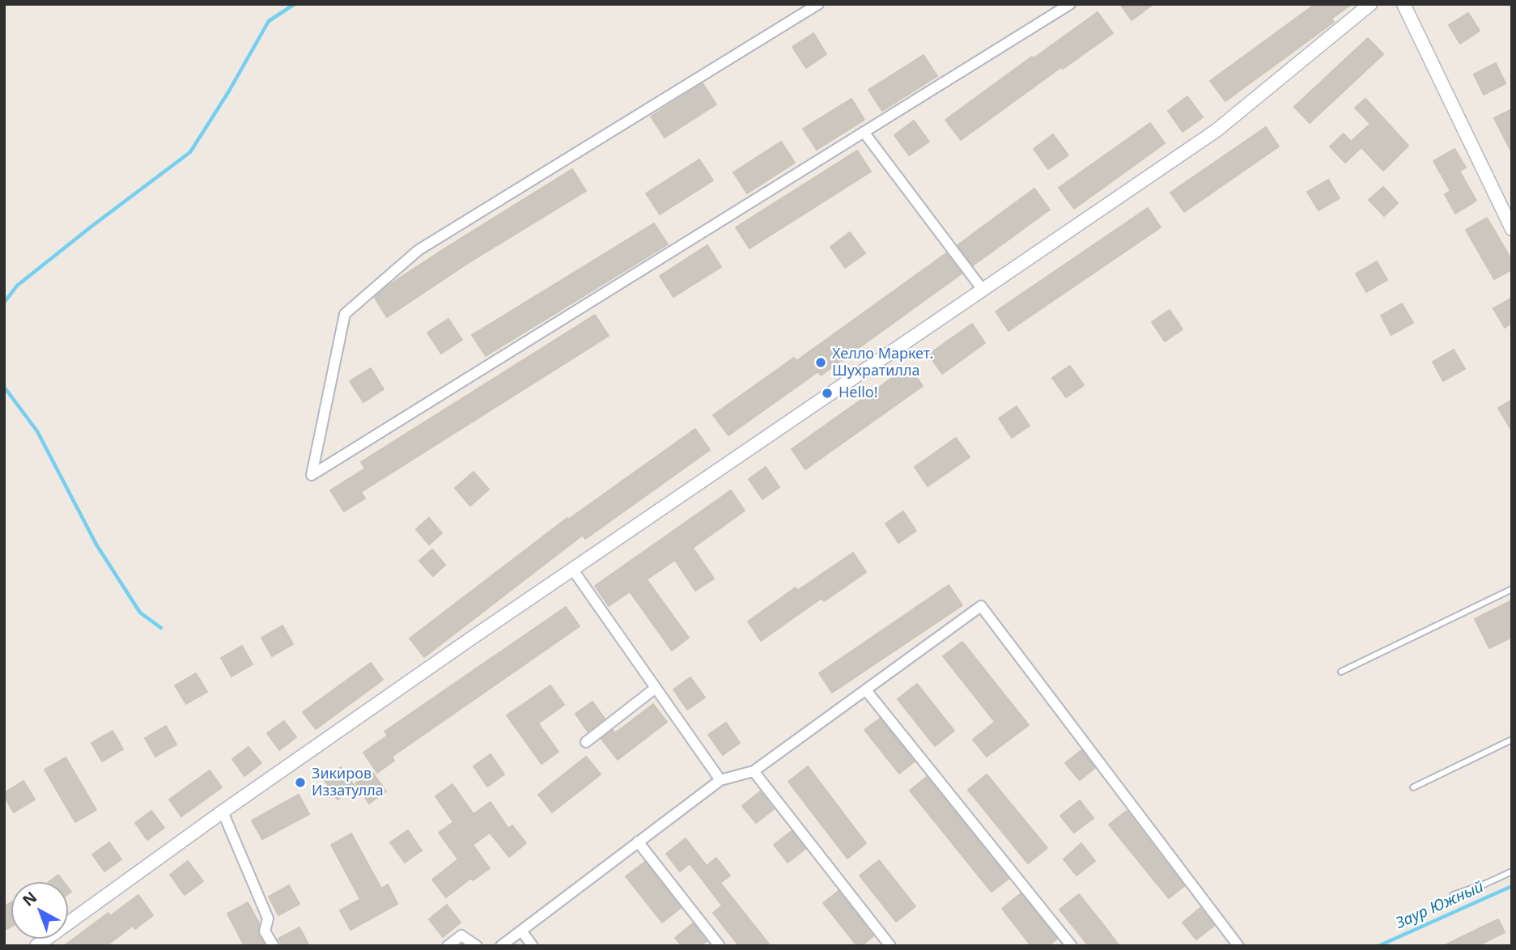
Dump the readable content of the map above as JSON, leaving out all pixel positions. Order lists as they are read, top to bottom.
{
  "water": ["Заур Южный"],
  "places": ["Хелло Маркет. Шухратилла", "Hello!", "Зикиров Иззатулла"],
  "north": "top left"
}
